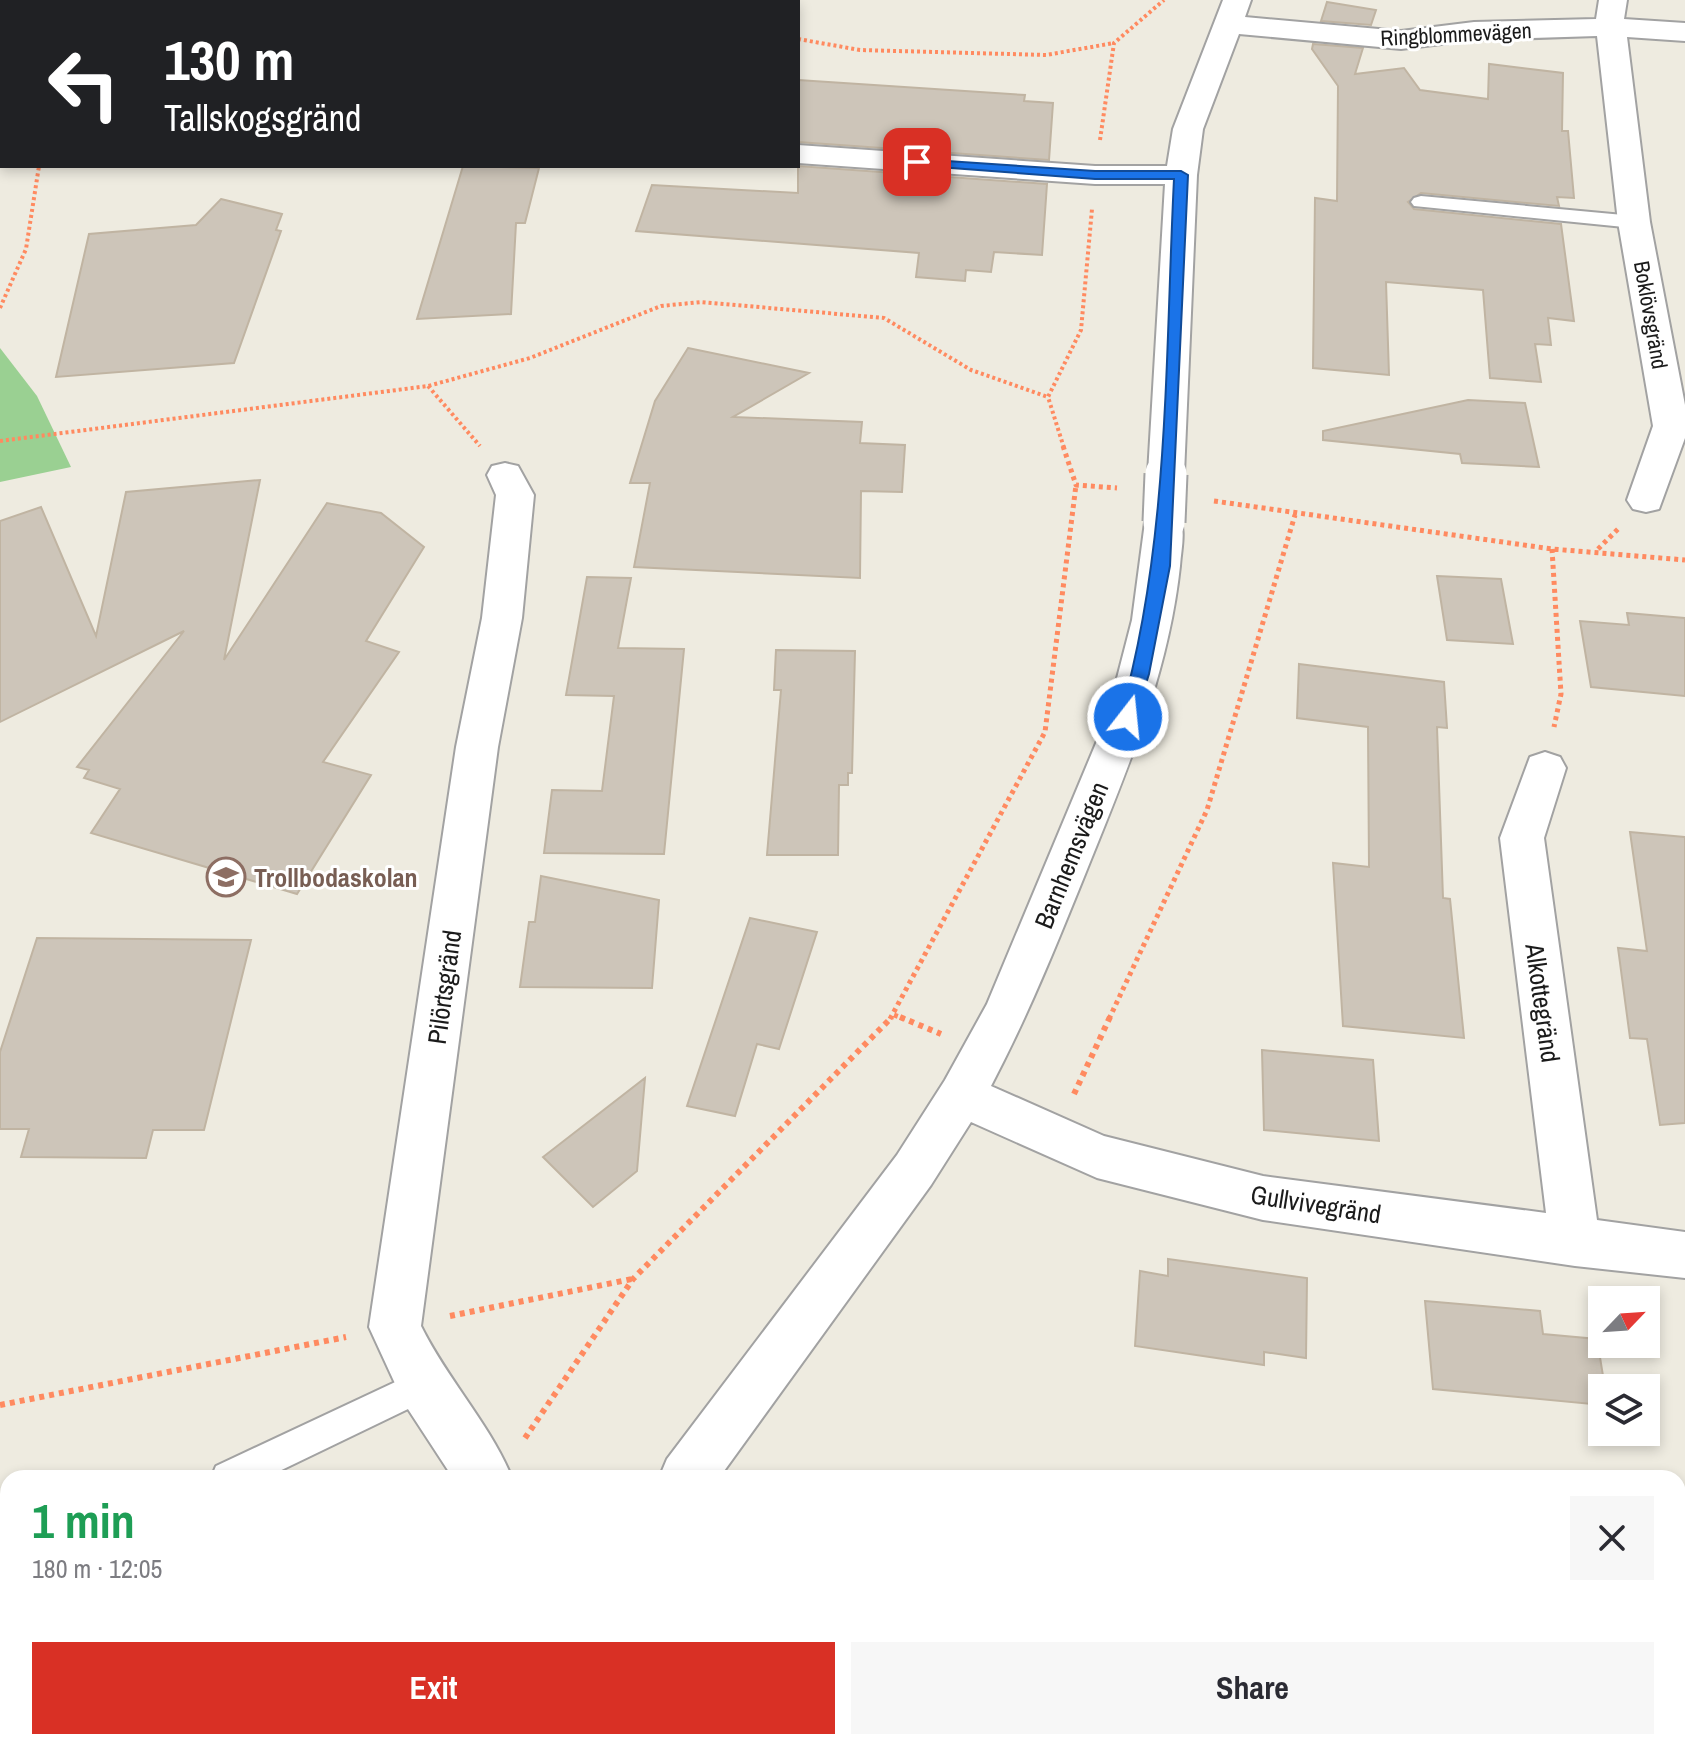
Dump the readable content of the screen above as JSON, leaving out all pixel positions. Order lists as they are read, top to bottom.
{
  "streets": {
    "street": [
      "Ringblommevägen",
      "Boklövsgränd",
      "Barnhemsvägen",
      "Pilörtsgränd",
      "Alkottegränd",
      "Gullvivegränd"
    ]
  },
  "crossings": [
    ["Ringblommevägen", "Boklövsgränd"],
    ["Ringblommevägen", "Barnhemsvägen"],
    ["Barnhemsvägen", "Gullvivegränd"],
    ["Alkottegränd", "Gullvivegränd"]
  ],
  "places": {
    "school or university": ["Trollbodaskolan"]
  },
  "north": "top right",
  "page": {
    "turn": ["130 m", "Tallskogsgränd"],
    "heading": ["1 min", "180 m · 12:05"],
    "buttons": ["Exit", "Share"]
  }
}
